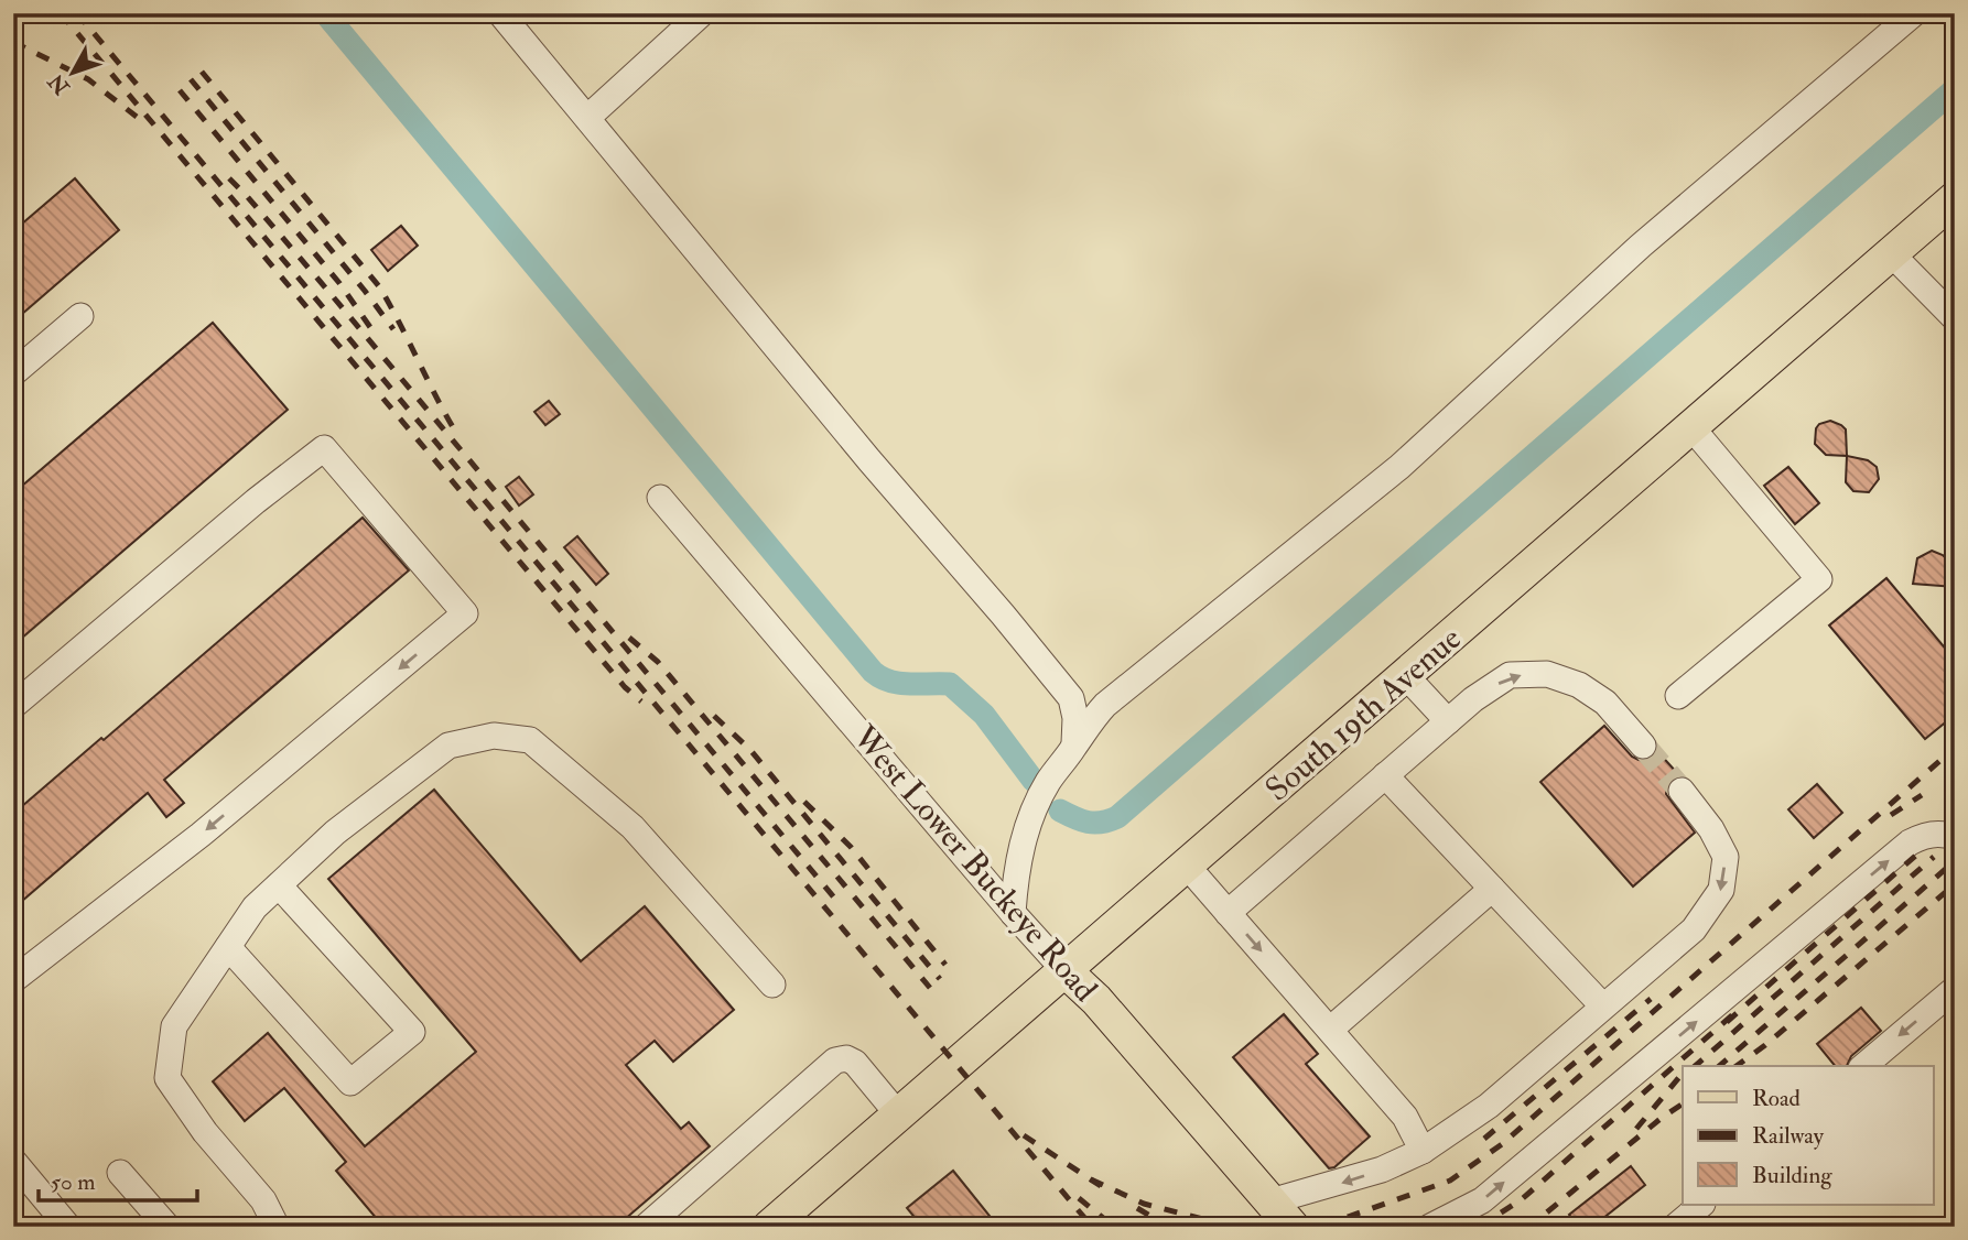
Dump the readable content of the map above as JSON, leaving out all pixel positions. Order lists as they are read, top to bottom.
{
  "streets": {
    "main road": ["South 19th Avenue", "West Lower Buckeye Road"]
  },
  "crossings": [
    ["South 19th Avenue", "West Lower Buckeye Road"]
  ],
  "legend": ["Road", "Railway", "Building"],
  "scale_bar": "50 m",
  "north": "bottom left"
}
